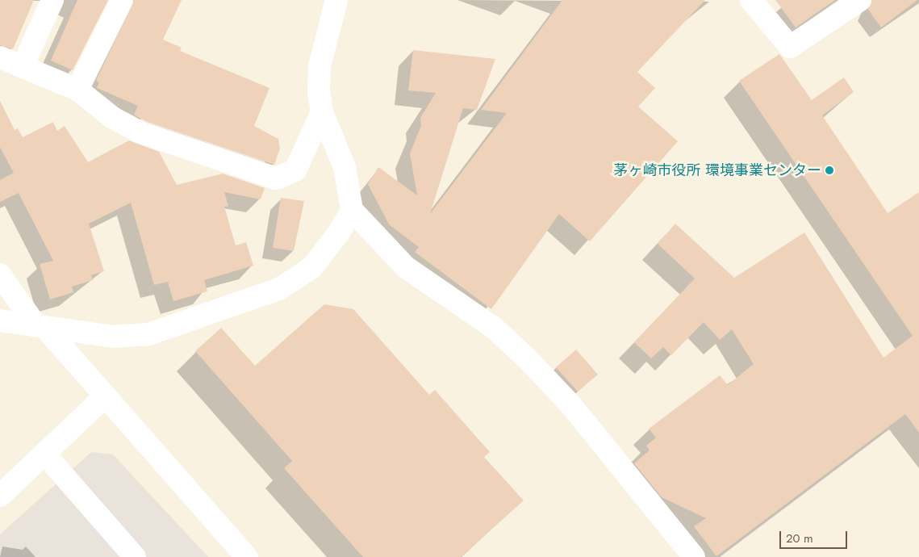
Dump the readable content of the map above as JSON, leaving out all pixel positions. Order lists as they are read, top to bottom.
{
  "places": ["茅ヶ崎市役所 環境事業センター"],
  "scale_bar": "20 m"
}
